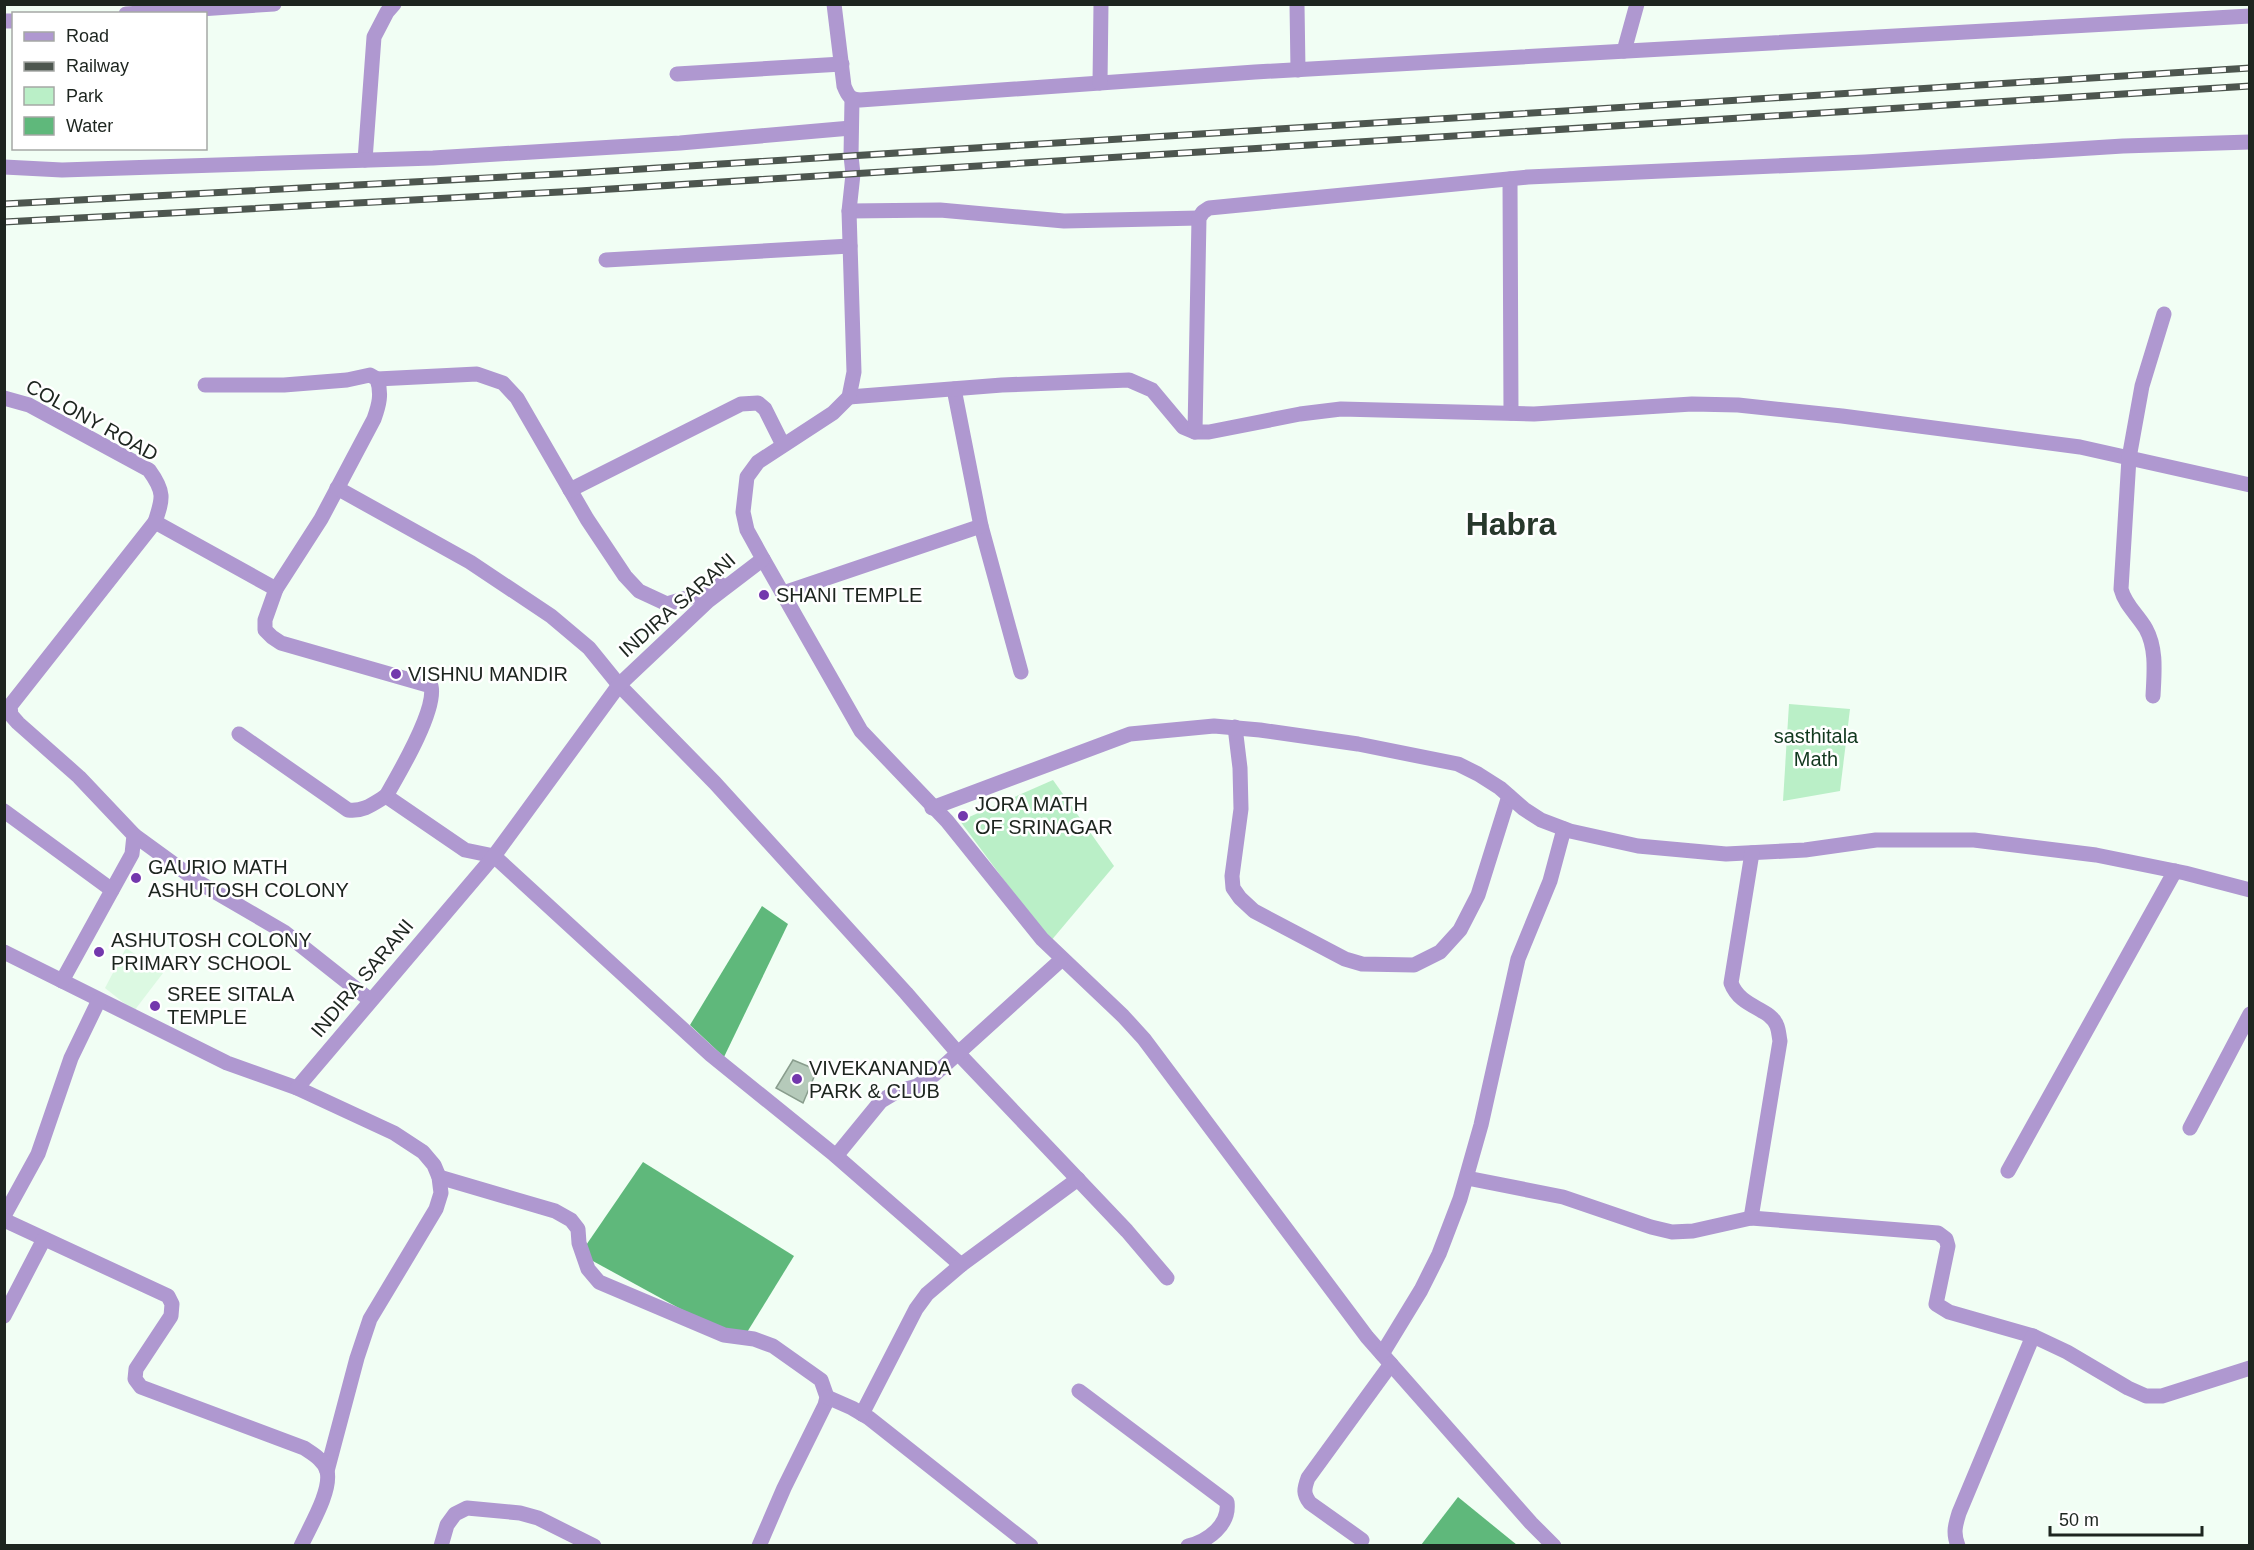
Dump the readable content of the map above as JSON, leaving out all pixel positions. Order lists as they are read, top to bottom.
{
  "streets": {
    "street": ["COLONY ROAD", "INDIRA SARANI"]
  },
  "districts": ["Habra"],
  "parks": ["sasthitala Math"],
  "places": [
    "SHANI TEMPLE",
    "VISHNU MANDIR",
    "JORA MATH OF SRINAGAR",
    "GAURIO MATH ASHUTOSH COLONY",
    "ASHUTOSH COLONY PRIMARY SCHOOL",
    "SREE SITALA TEMPLE",
    "VIVEKANANDA PARK & CLUB"
  ],
  "legend": [
    "Road",
    "Railway",
    "Park",
    "Water"
  ],
  "scale_bar": "50 m"
}
